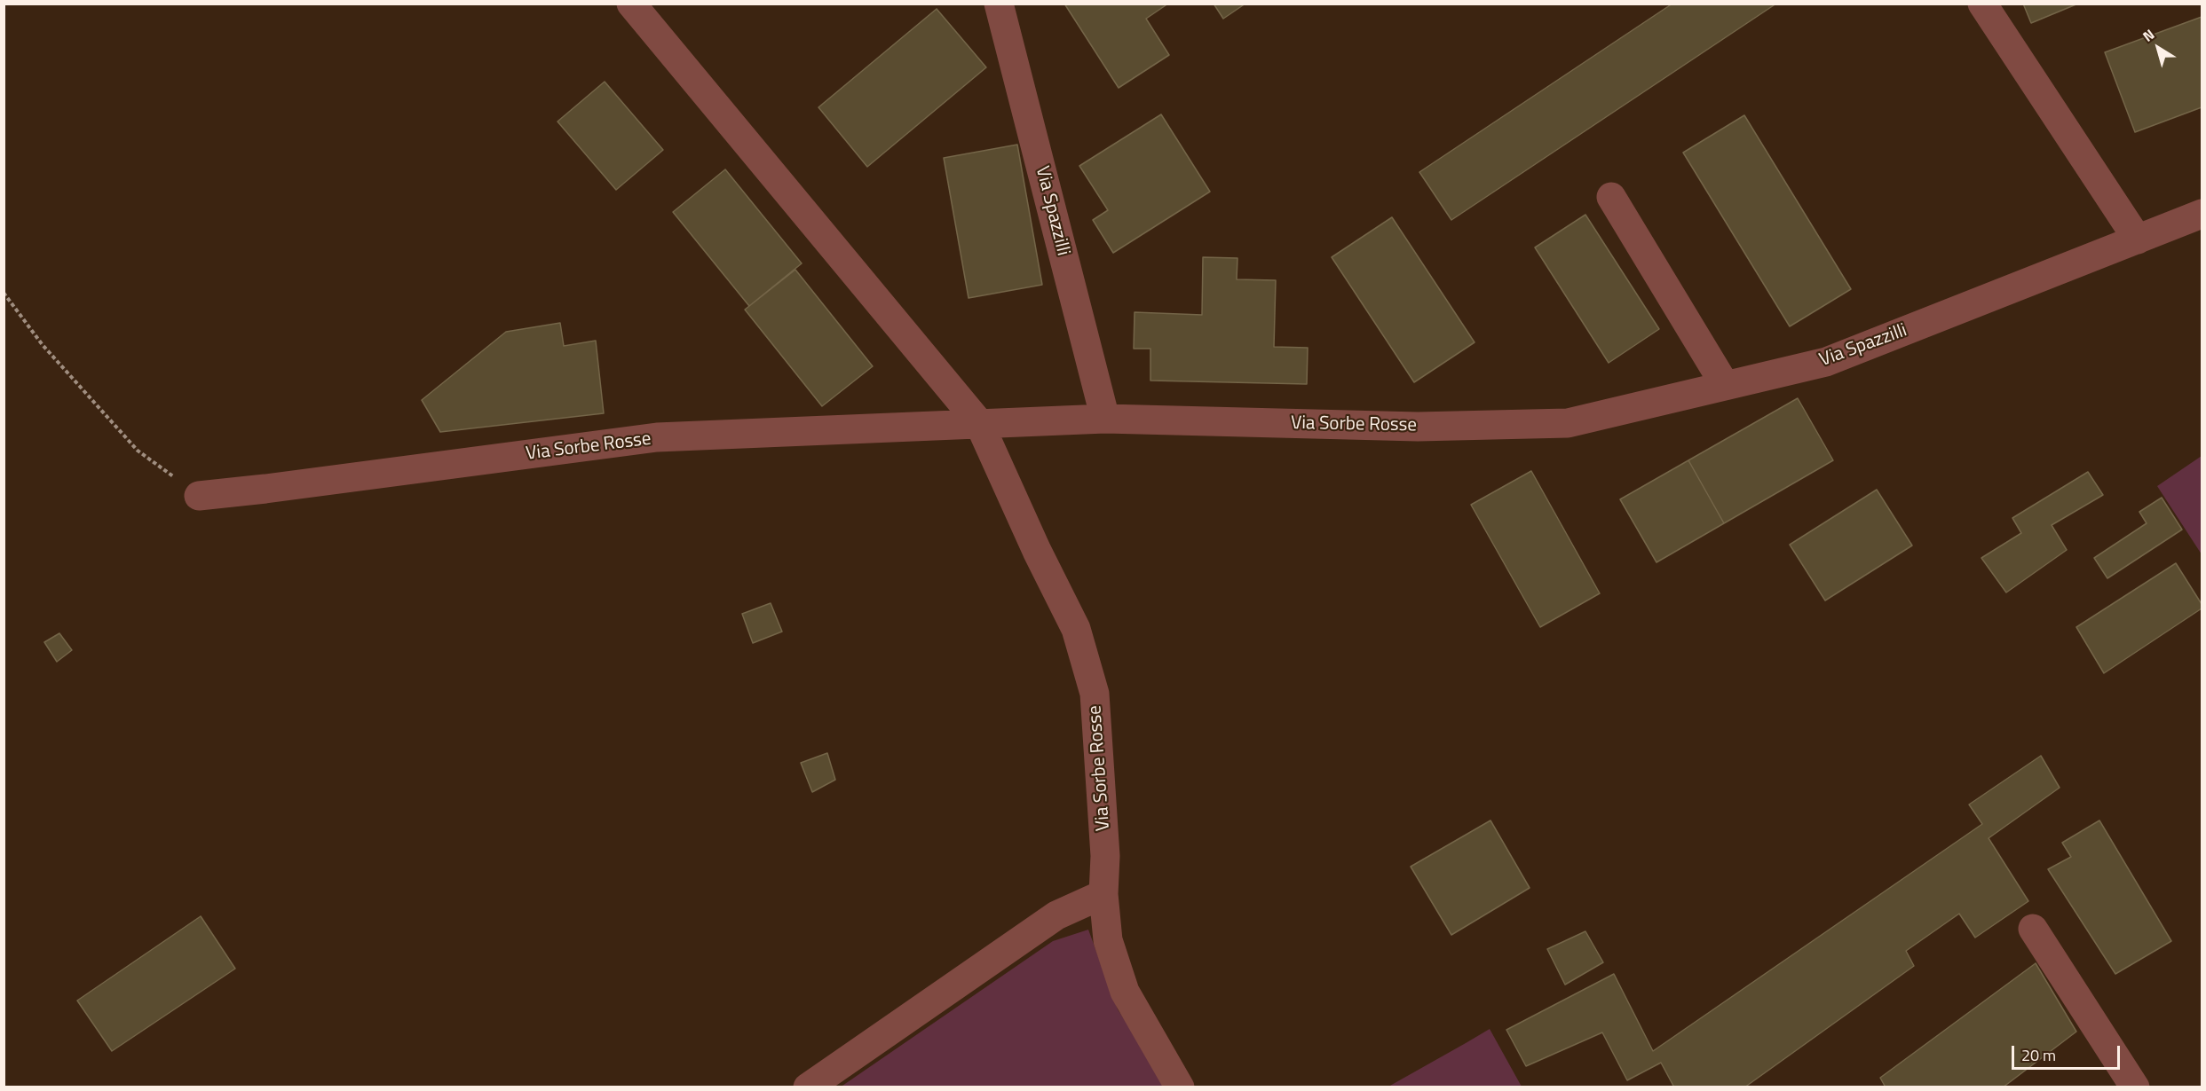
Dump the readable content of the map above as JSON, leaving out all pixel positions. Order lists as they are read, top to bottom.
{
  "streets": {
    "street": ["Via Spazzilli", "Via Sorbe Rosse"]
  },
  "crossings": [
    ["Via Spazzilli", "Via Sorbe Rosse"]
  ],
  "scale_bar": "20 m",
  "north": "top left"
}
